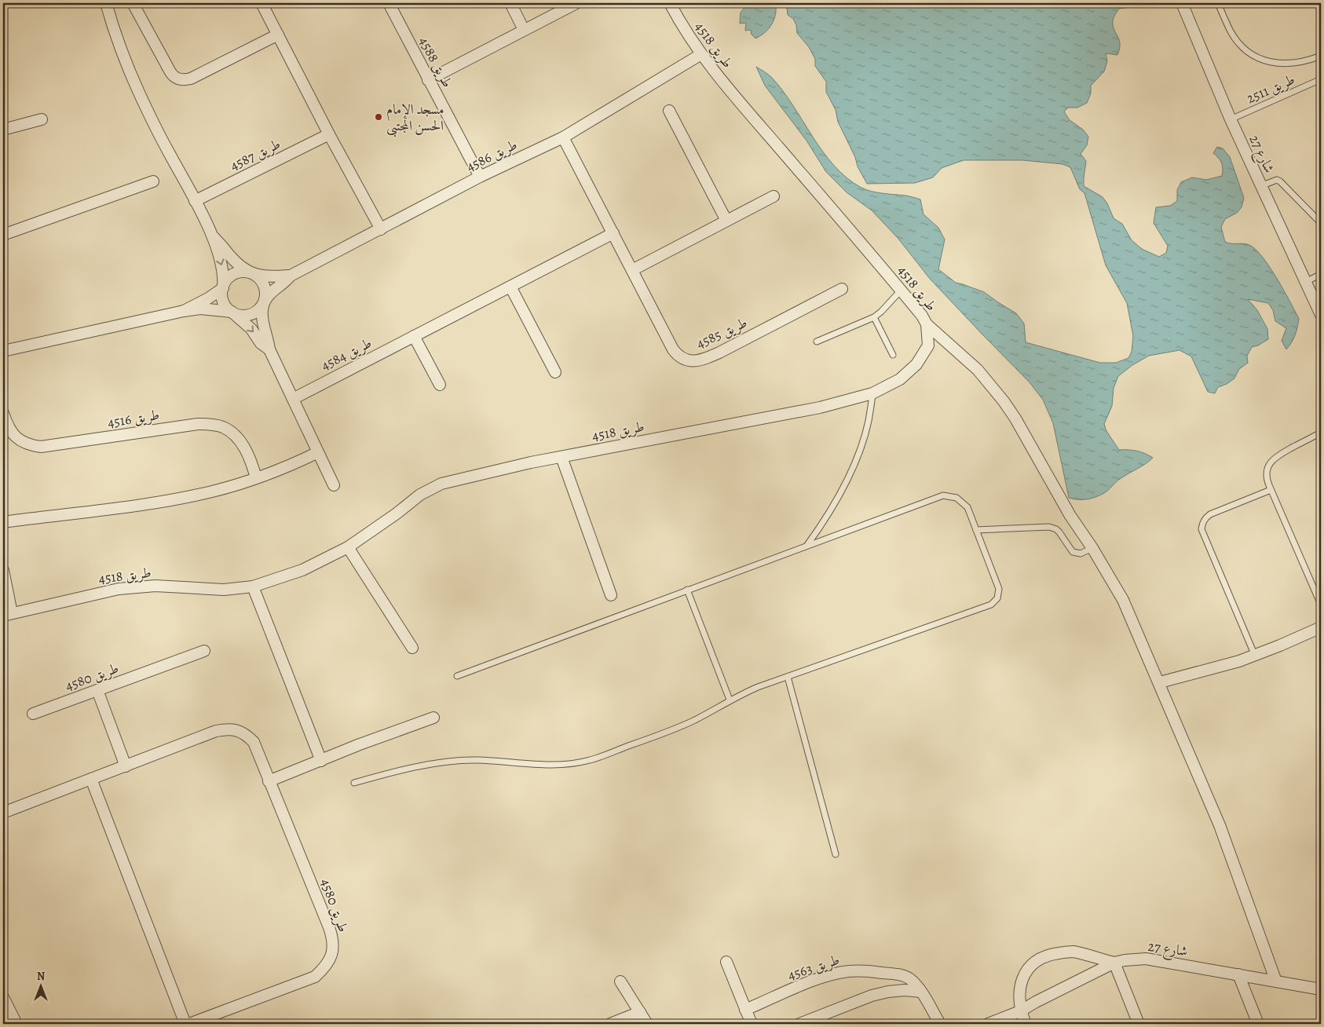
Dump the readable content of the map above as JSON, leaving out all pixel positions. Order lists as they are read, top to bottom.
{
  "streets": {
    "street": [
      "طريق 4518",
      "طريق 4588",
      "شارع 27",
      "طريق 4587",
      "طريق 4586",
      "طريق 4585",
      "طريق 4584",
      "طريق 4516",
      "طريق 4580",
      "طريق 4563"
    ],
    "lane": ["طريق 2511"]
  },
  "crossings": [
    ["طريق 4518", "طريق 4586"],
    ["طريق 4588", "طريق 4586"],
    ["طريق 2511", "شارع 27"],
    ["طريق 4586", "طريق 4585"],
    ["طريق 4585", "طريق 4584"]
  ],
  "places": ["مسجد الإمام الحسن المجتبى"],
  "north": "top"
}
